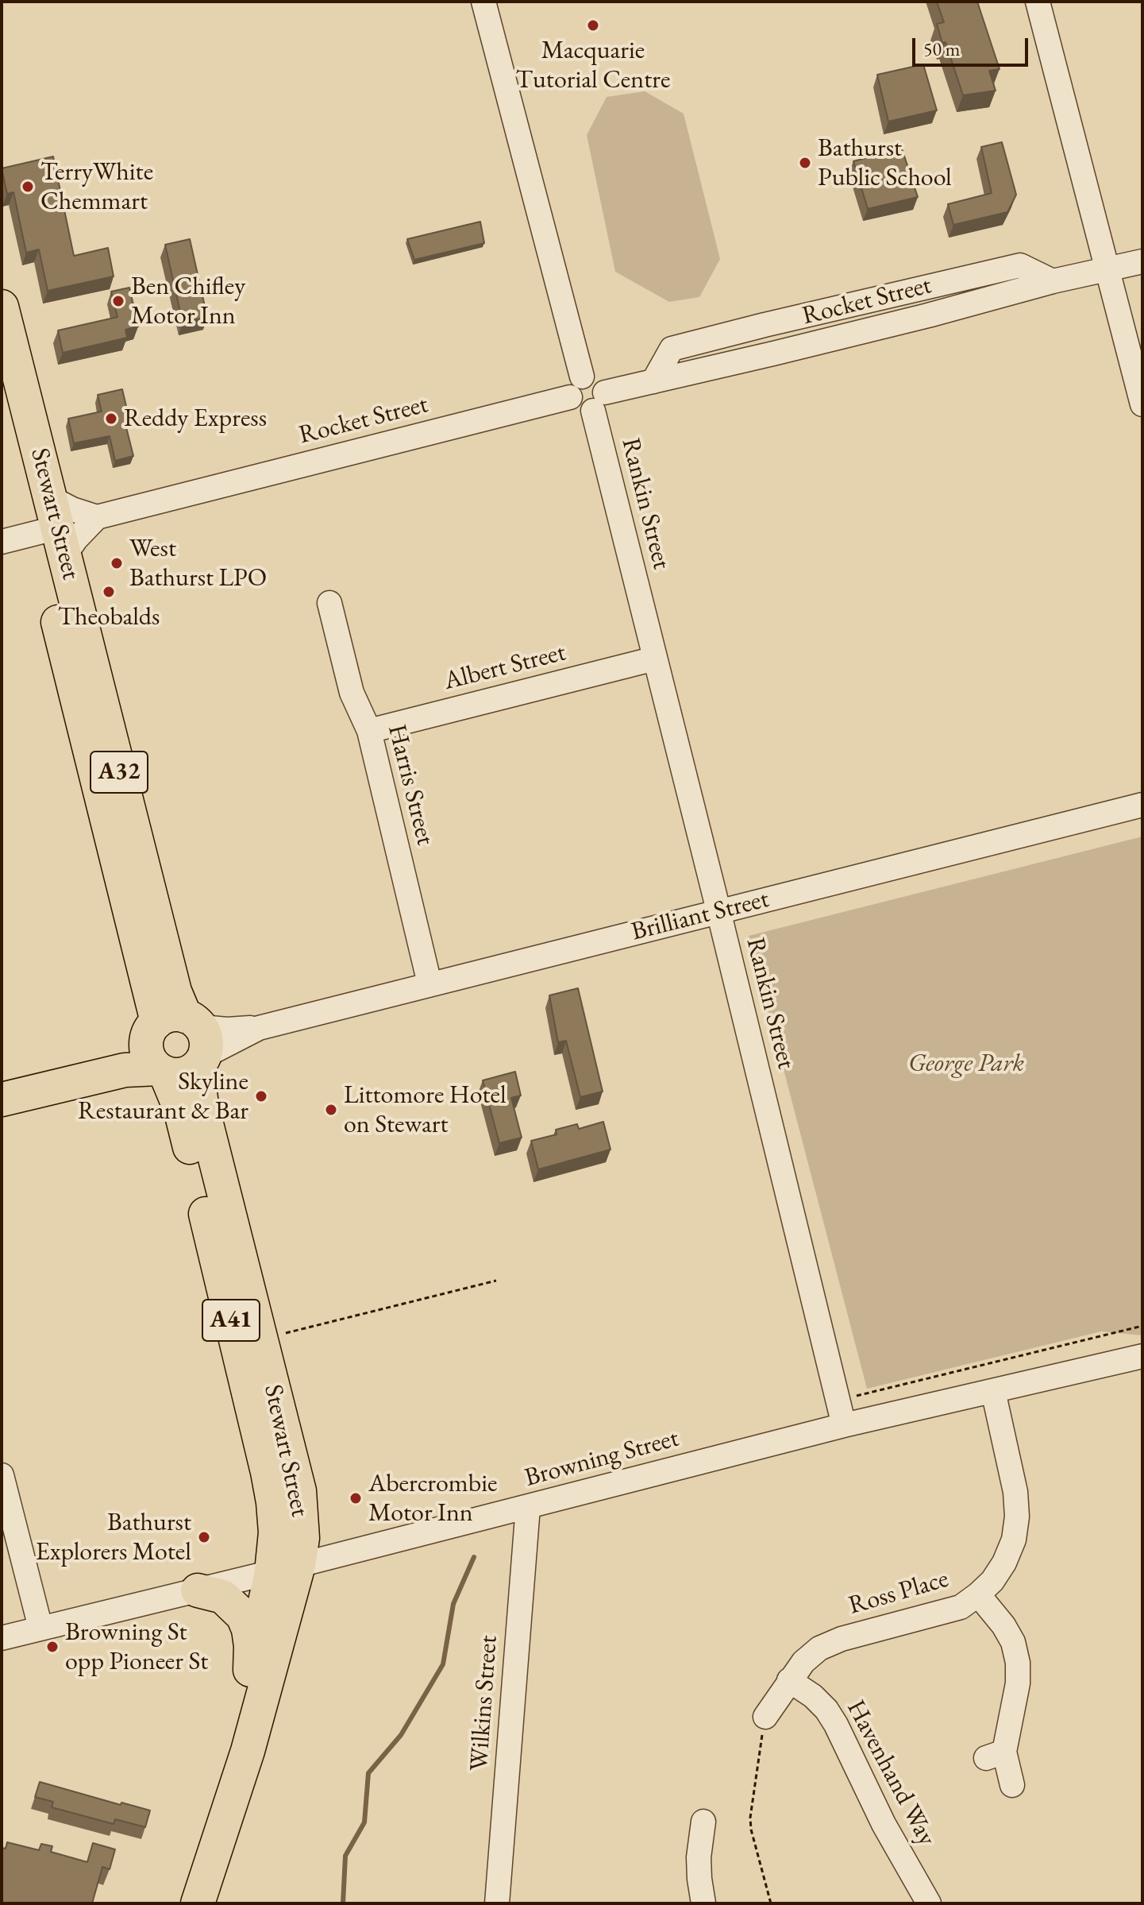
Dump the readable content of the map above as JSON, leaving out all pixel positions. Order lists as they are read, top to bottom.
{
  "streets": {
    "highway": ["Stewart Street", "A32", "A41"],
    "street": [
      "Rocket Street",
      "Rankin Street",
      "Albert Street",
      "Harris Street",
      "Brilliant Street",
      "Browning Street",
      "Ross Place",
      "Wilkins Street",
      "Havenhand Way"
    ]
  },
  "crossings": [
    ["Rocket Street", "Rankin Street"],
    ["Rankin Street", "Albert Street"],
    ["Rankin Street", "Brilliant Street"],
    ["Rankin Street", "Browning Street"],
    ["Stewart Street", "Brilliant Street"],
    ["Stewart Street", "Browning Street"],
    ["Albert Street", "Harris Street"],
    ["Harris Street", "Brilliant Street"],
    ["Browning Street", "Ross Place"],
    ["Browning Street", "Wilkins Street"],
    ["Ross Place", "Havenhand Way"]
  ],
  "parks": ["George Park"],
  "places": [
    "Macquarie Tutorial Centre",
    "Bathurst Public School",
    "TerryWhite Chemmart",
    "Ben Chifley Motor Inn",
    "Reddy Express",
    "West Bathurst LPO",
    "Theobalds",
    "Skyline Restaurant & Bar",
    "Littomore Hotel on Stewart",
    "Abercrombie Motor Inn",
    "Bathurst Explorers Motel",
    "Browning St opp Pioneer St"
  ],
  "scale_bar": "50 m"
}
